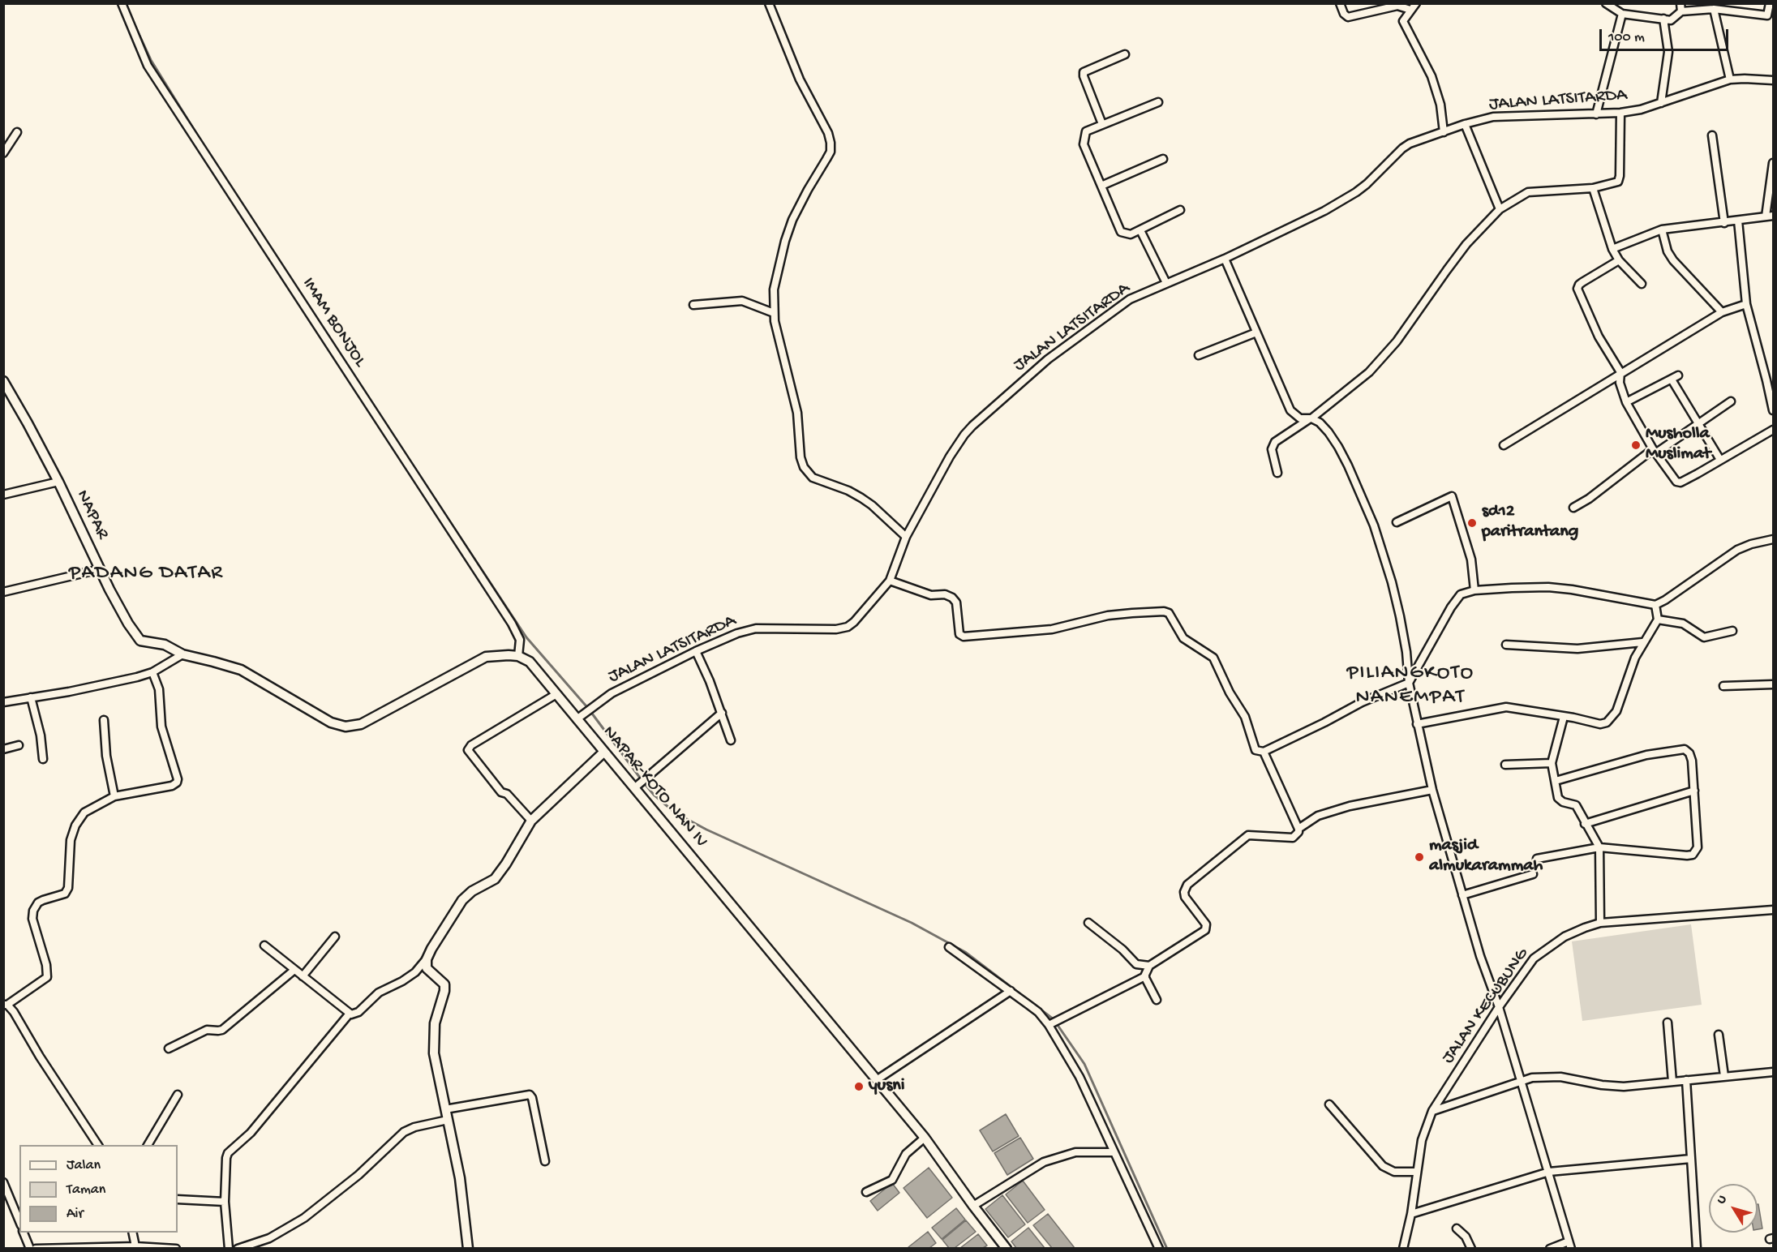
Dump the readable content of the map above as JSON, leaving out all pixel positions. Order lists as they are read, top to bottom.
{
  "streets": {
    "street": [
      "JALAN LATSITARDA",
      "IMAM BONJOL",
      "NAPAR",
      "NAPAR-KOTO NAN IV",
      "JALAN KECUBUNG"
    ]
  },
  "crossings": [
    ["JALAN LATSITARDA", "NAPAR-KOTO NAN IV"],
    ["IMAM BONJOL", "NAPAR-KOTO NAN IV"]
  ],
  "districts": ["PADANG DATAR", "PILIANGKOTO NANEMPAT"],
  "places": [
    "Musholla Muslimat",
    "sd12 paritrantang",
    "masjid almukarammah",
    "yusni"
  ],
  "legend": ["Jalan", "Taman", "Air"],
  "scale_bar": "100 m",
  "north": "top left"
}
